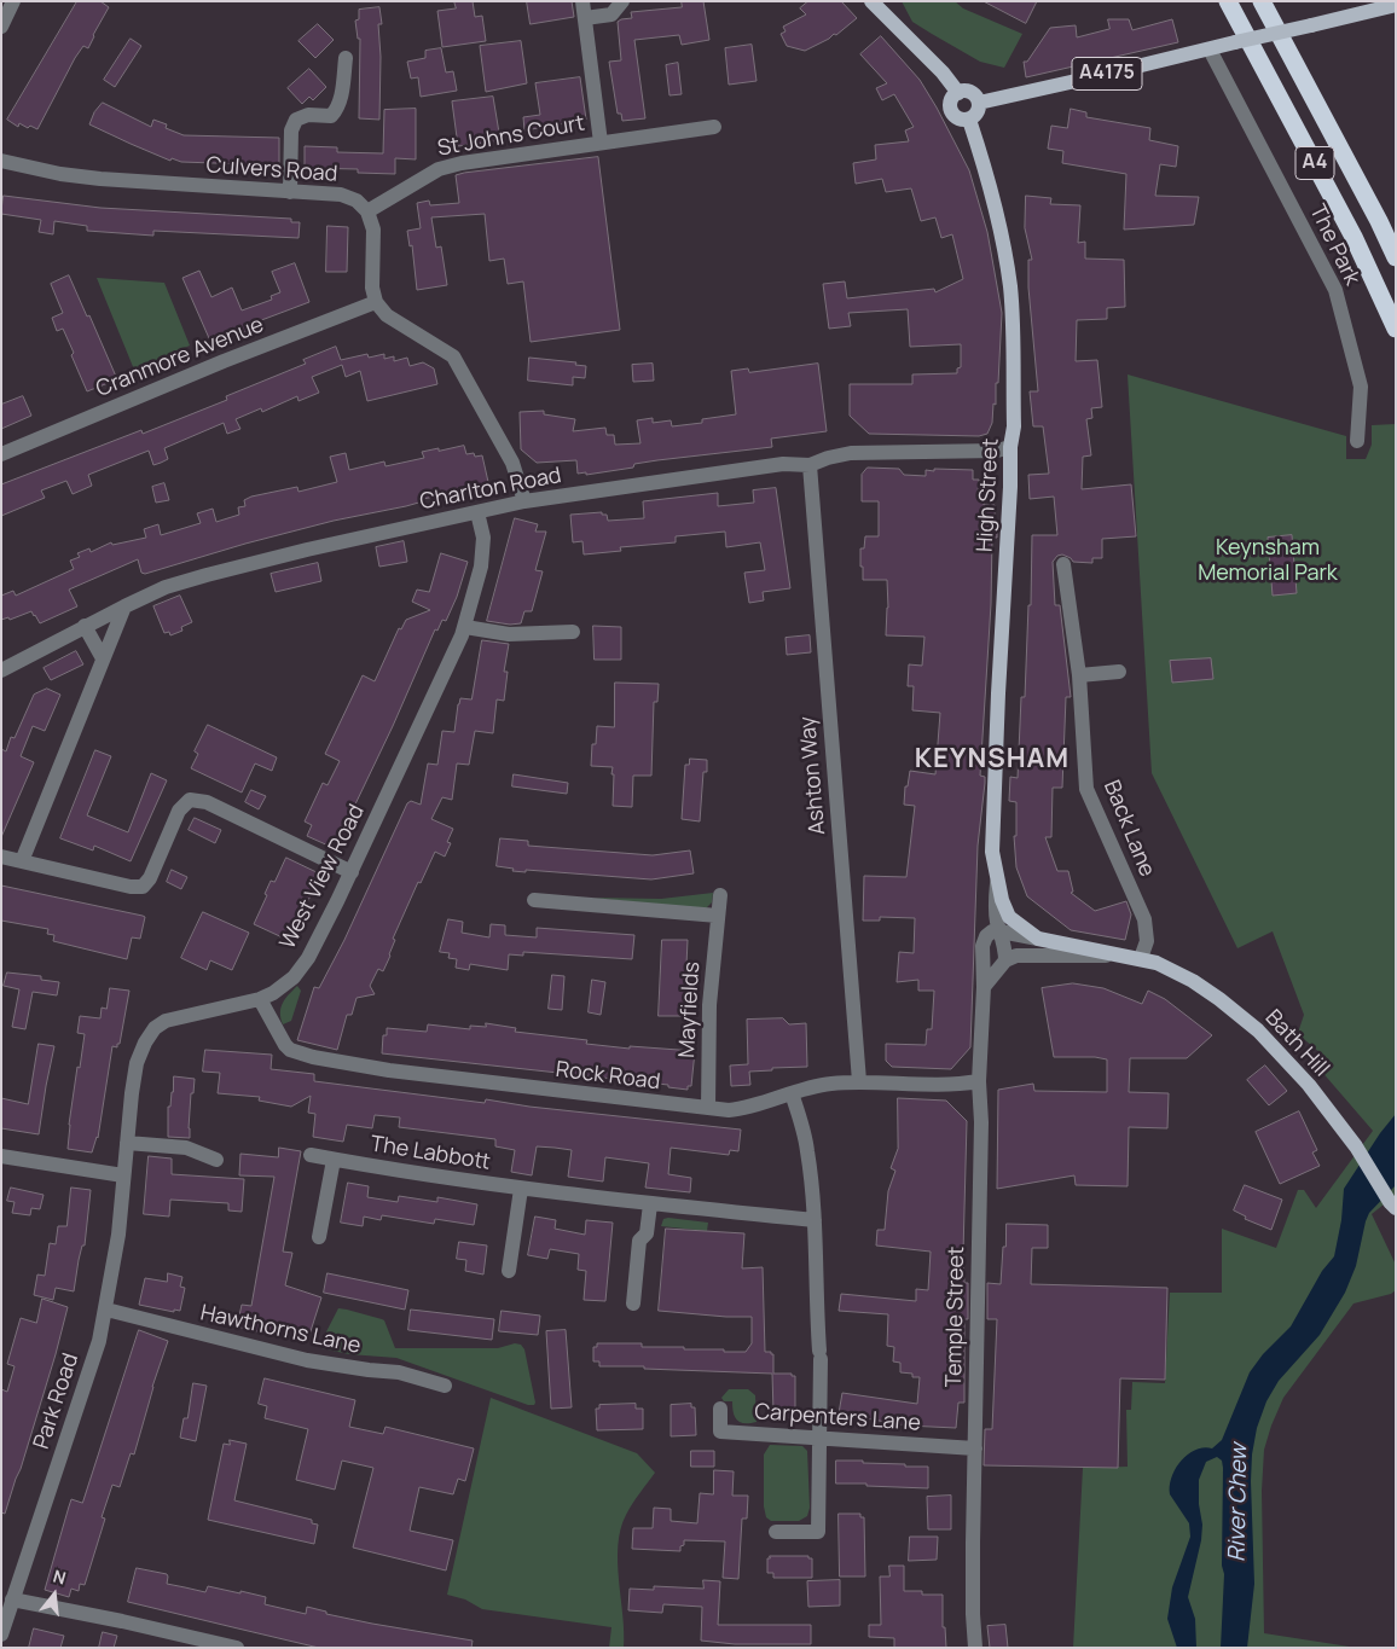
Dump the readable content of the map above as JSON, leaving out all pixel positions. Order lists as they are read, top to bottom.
{
  "streets": {
    "highway": ["A4"],
    "main road": ["A4175", "High Street", "Bath Hill"],
    "street": [
      "St Johns Court",
      "Culvers Road",
      "The Park",
      "Cranmore Avenue",
      "Charlton Road",
      "Ashton Way",
      "Back Lane",
      "West View Road",
      "Mayfields",
      "Rock Road",
      "The Labbott",
      "Temple Street",
      "Hawthorns Lane",
      "Park Road",
      "Carpenters Lane"
    ]
  },
  "crossings": [
    ["A4175", "The Park"],
    ["A4175", "High Street"],
    ["St Johns Court", "Culvers Road"],
    ["Charlton Road", "High Street"],
    ["Charlton Road", "Ashton Way"],
    ["Charlton Road", "West View Road"],
    ["High Street", "Back Lane"],
    ["High Street", "Bath Hill"],
    ["High Street", "Temple Street"],
    ["Ashton Way", "Rock Road"],
    ["Back Lane", "Bath Hill"],
    ["West View Road", "Rock Road"],
    ["West View Road", "Park Road"],
    ["Mayfields", "Rock Road"],
    ["Rock Road", "Temple Street"],
    ["Temple Street", "Carpenters Lane"],
    ["Hawthorns Lane", "Park Road"]
  ],
  "districts": ["KEYNSHAM"],
  "water": ["River Chew"],
  "parks": ["Keynsham Memorial Park"],
  "north": "top"
}
